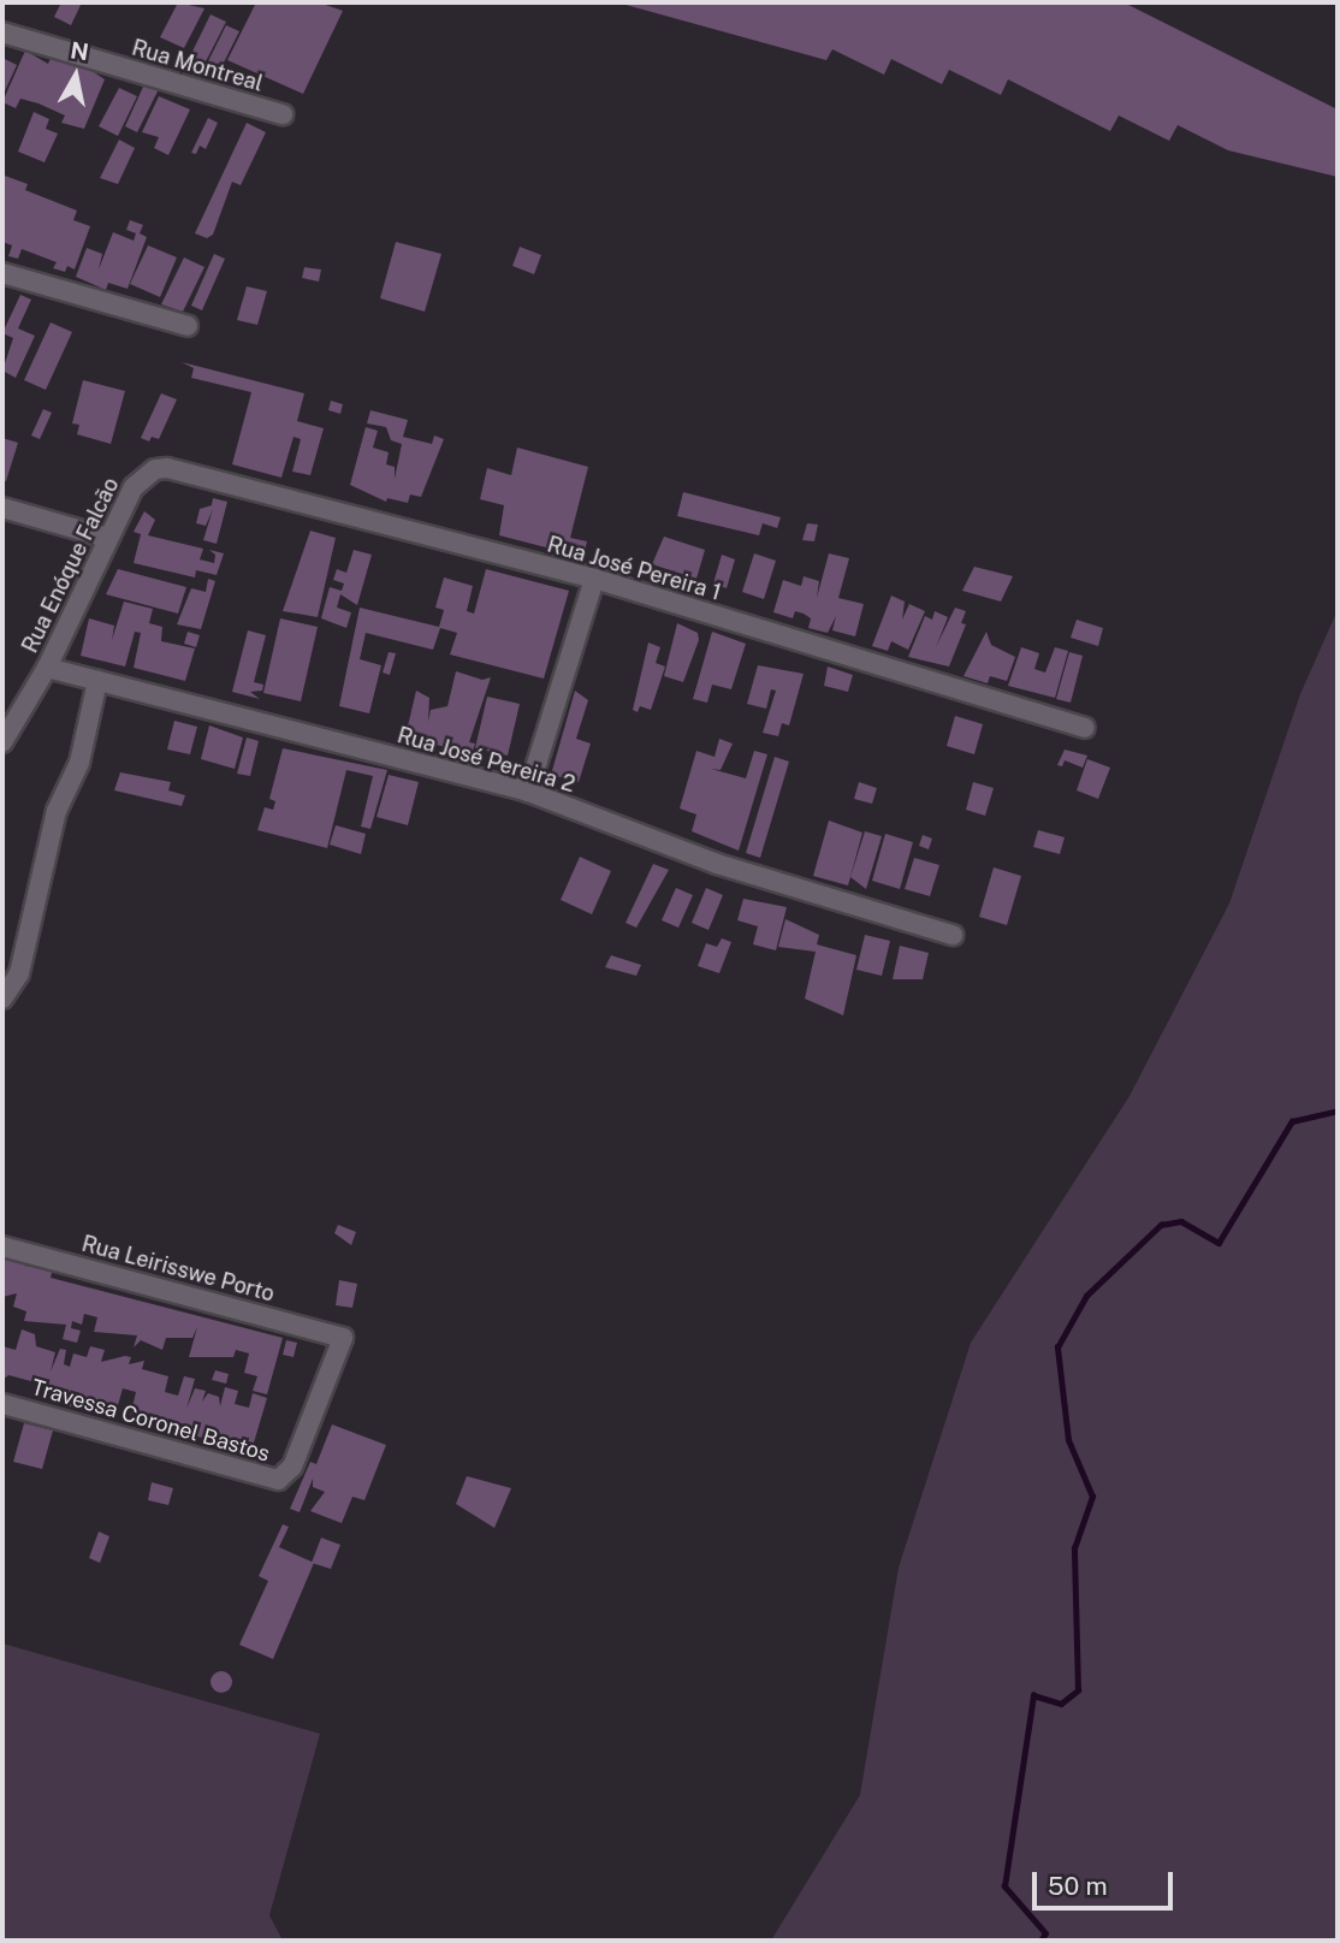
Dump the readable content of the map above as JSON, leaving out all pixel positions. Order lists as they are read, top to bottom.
{
  "streets": {
    "street": [
      "Rua Montreal",
      "Rua Enóque Falcão",
      "Rua José Pereira 1",
      "Rua José Pereira 2",
      "Rua Leirisswe Porto",
      "Travessa Coronel Bastos"
    ]
  },
  "crossings": [
    ["Rua Enóque Falcão", "Rua José Pereira 1"],
    ["Rua Enóque Falcão", "Rua José Pereira 2"],
    ["Rua Leirisswe Porto", "Travessa Coronel Bastos"]
  ],
  "scale_bar": "50 m",
  "north": "top"
}
